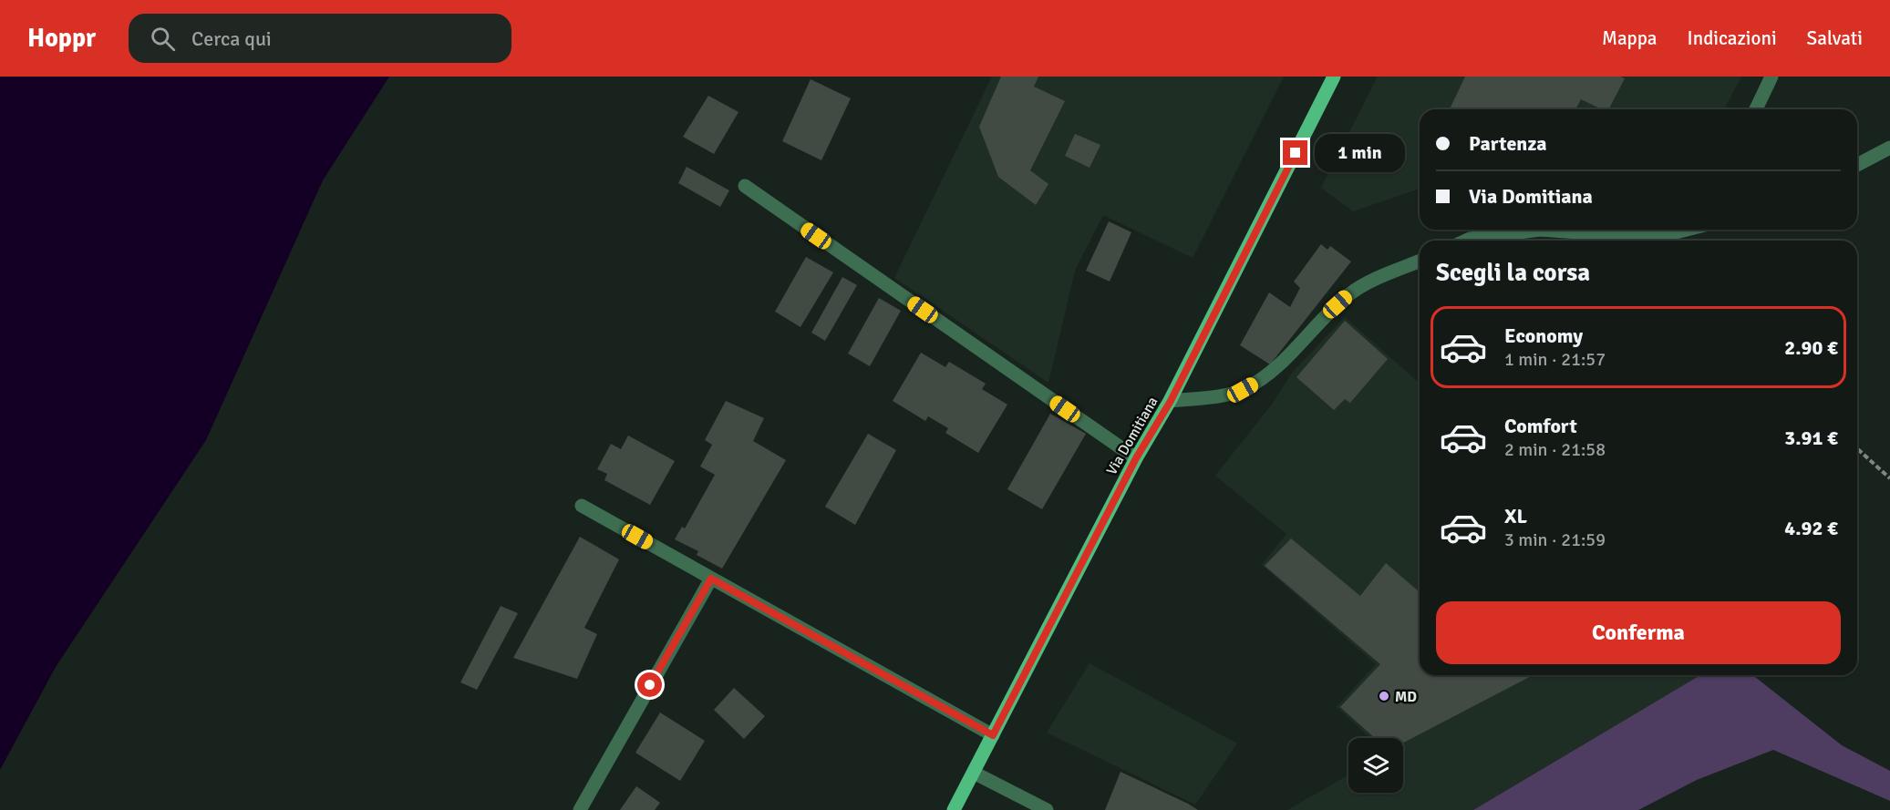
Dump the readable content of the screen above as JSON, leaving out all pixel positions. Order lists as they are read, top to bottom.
{
  "streets": {
    "main road": ["Via Domitiana"]
  },
  "places": ["MD"],
  "page": {
    "header": "Hoppr",
    "search": "Cerca qui",
    "nav": ["Mappa", "Indicazioni", "Salvati"],
    "banner": ["Partenza", "Via Domitiana"],
    "bubble": "1 min",
    "heading": "Scegli la corsa",
    "list": [
      {
        "name": "Economy",
        "note": "1 min · 21:57",
        "value": "2.90 €"
      },
      {
        "name": "Comfort",
        "note": "2 min · 21:58",
        "value": "3.91 €"
      },
      {
        "name": "XL",
        "note": "3 min · 21:59",
        "value": "4.92 €"
      }
    ],
    "buttons": "Conferma"
  }
}
